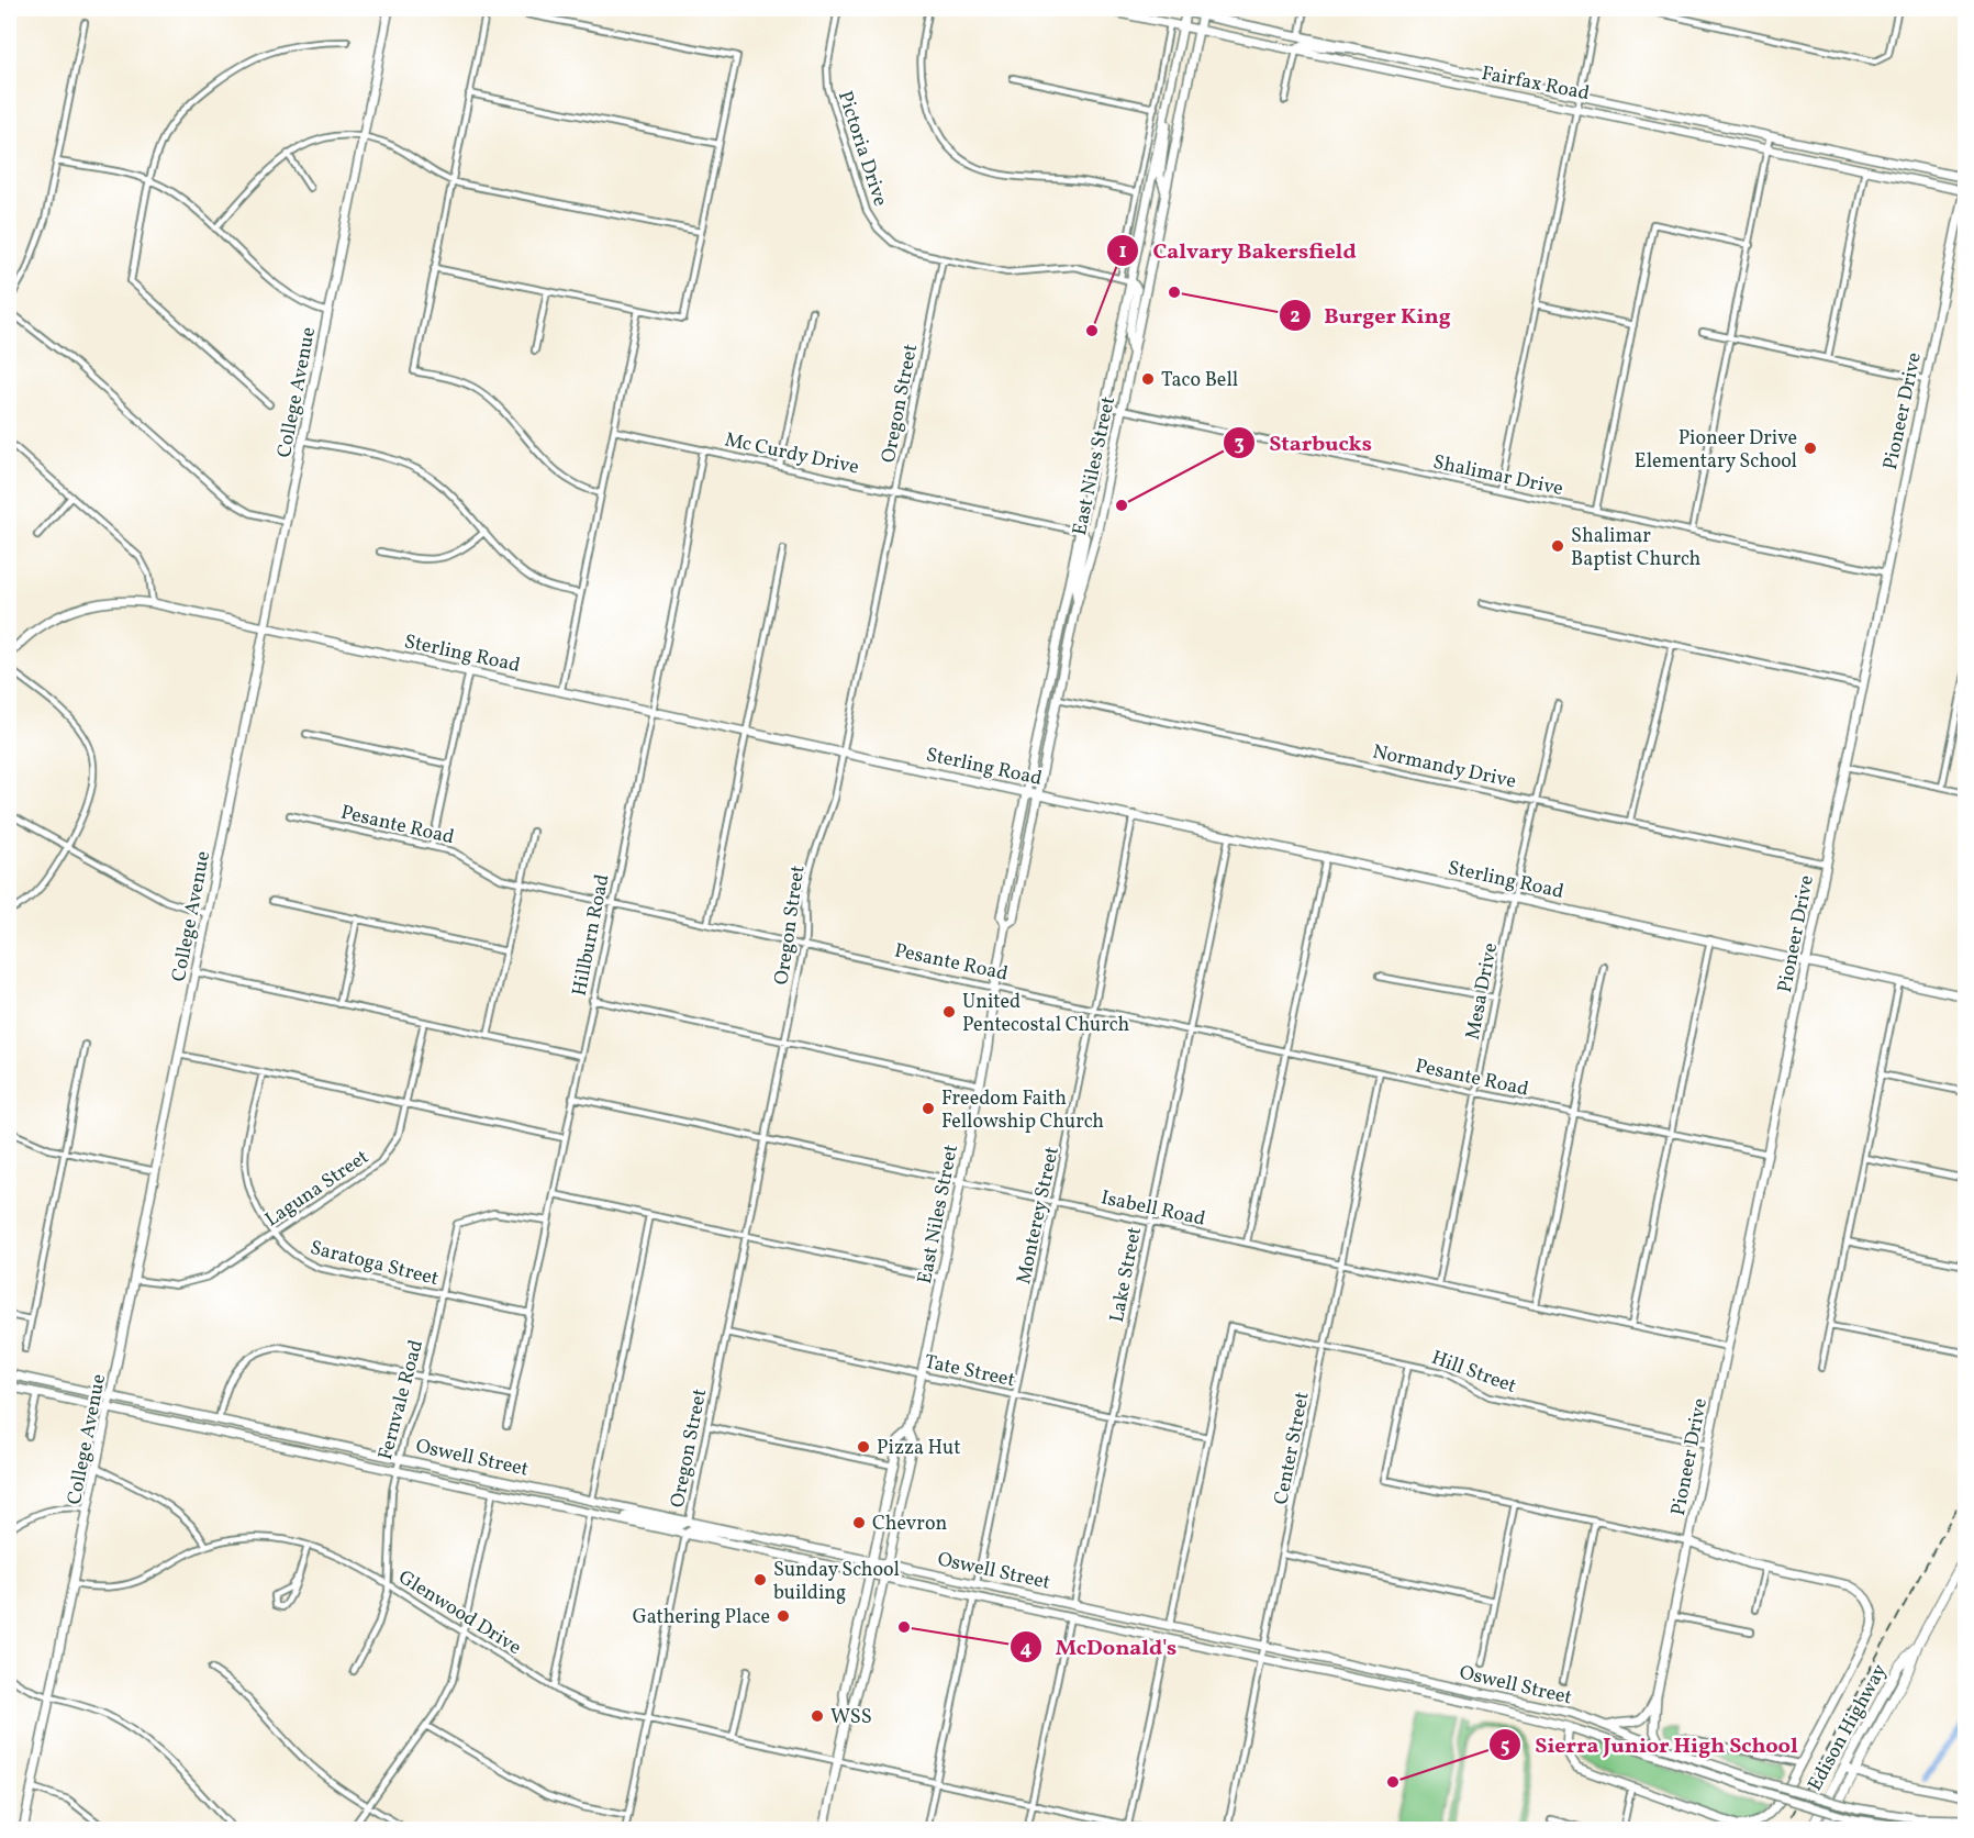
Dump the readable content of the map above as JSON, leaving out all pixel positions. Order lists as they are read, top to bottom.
{
  "streets": {
    "main road": [
      "Fairfax Road",
      "College Avenue",
      "Pioneer Drive",
      "East Niles Street",
      "Sterling Road",
      "Oswell Street",
      "Edison Highway"
    ],
    "street": [
      "Pictoria Drive",
      "Oregon Street",
      "Mc Curdy Drive",
      "Shalimar Drive",
      "Normandy Drive",
      "Pesante Road",
      "Hillburn Road",
      "Mesa Drive",
      "Laguna Street",
      "Isabell Road",
      "Monterey Street",
      "Saratoga Street",
      "Lake Street",
      "Tate Street",
      "Hill Street",
      "Fernvale Road",
      "Center Street",
      "Glenwood Drive"
    ]
  },
  "crossings": [
    ["Fairfax Road", "Pioneer Drive"],
    ["Fairfax Road", "East Niles Street"],
    ["Pictoria Drive", "Oregon Street"],
    ["Pictoria Drive", "East Niles Street"],
    ["College Avenue", "Sterling Road"],
    ["College Avenue", "Laguna Street"],
    ["College Avenue", "Oswell Street"],
    ["College Avenue", "Glenwood Drive"],
    ["Oregon Street", "Mc Curdy Drive"],
    ["Oregon Street", "Sterling Road"],
    ["Oregon Street", "Pesante Road"],
    ["Oregon Street", "Isabell Road"],
    ["Oregon Street", "Tate Street"],
    ["Oregon Street", "Oswell Street"],
    ["Pioneer Drive", "Shalimar Drive"],
    ["Pioneer Drive", "Sterling Road"],
    ["Pioneer Drive", "Normandy Drive"],
    ["Pioneer Drive", "Pesante Road"],
    ["Pioneer Drive", "Isabell Road"],
    ["Pioneer Drive", "Hill Street"],
    ["Pioneer Drive", "Oswell Street"],
    ["Mc Curdy Drive", "East Niles Street"],
    ["Mc Curdy Drive", "Hillburn Road"],
    ["East Niles Street", "Shalimar Drive"],
    ["East Niles Street", "Sterling Road"],
    ["East Niles Street", "Normandy Drive"],
    ["East Niles Street", "Pesante Road"],
    ["East Niles Street", "Isabell Road"],
    ["East Niles Street", "Tate Street"],
    ["East Niles Street", "Oswell Street"],
    ["East Niles Street", "Glenwood Drive"],
    ["Sterling Road", "Hillburn Road"],
    ["Sterling Road", "Mesa Drive"],
    ["Sterling Road", "Monterey Street"],
    ["Sterling Road", "Lake Street"],
    ["Normandy Drive", "Mesa Drive"],
    ["Pesante Road", "Hillburn Road"],
    ["Pesante Road", "Mesa Drive"],
    ["Pesante Road", "Monterey Street"],
    ["Pesante Road", "Lake Street"],
    ["Pesante Road", "Center Street"],
    ["Hillburn Road", "Isabell Road"],
    ["Hillburn Road", "Saratoga Street"],
    ["Hillburn Road", "Fernvale Road"],
    ["Mesa Drive", "Isabell Road"],
    ["Laguna Street", "Saratoga Street"],
    ["Isabell Road", "Monterey Street"],
    ["Isabell Road", "Lake Street"],
    ["Isabell Road", "Center Street"],
    ["Monterey Street", "Tate Street"],
    ["Monterey Street", "Oswell Street"],
    ["Saratoga Street", "Fernvale Road"],
    ["Lake Street", "Tate Street"],
    ["Lake Street", "Oswell Street"],
    ["Tate Street", "Hill Street"],
    ["Hill Street", "Center Street"],
    ["Fernvale Road", "Oswell Street"],
    ["Fernvale Road", "Glenwood Drive"],
    ["Center Street", "Oswell Street"]
  ],
  "places": [
    "Burger King",
    "Calvary Bakersfield",
    "Taco Bell",
    "Pioneer Drive Elementary School",
    "Starbucks",
    "Shalimar Baptist Church",
    "United Pentecostal Church",
    "Freedom Faith Fellowship Church",
    "Pizza Hut",
    "Chevron",
    "Sunday School building",
    "Gathering Place",
    "McDonald's",
    "WSS",
    "Sierra Junior High School"
  ]
}
